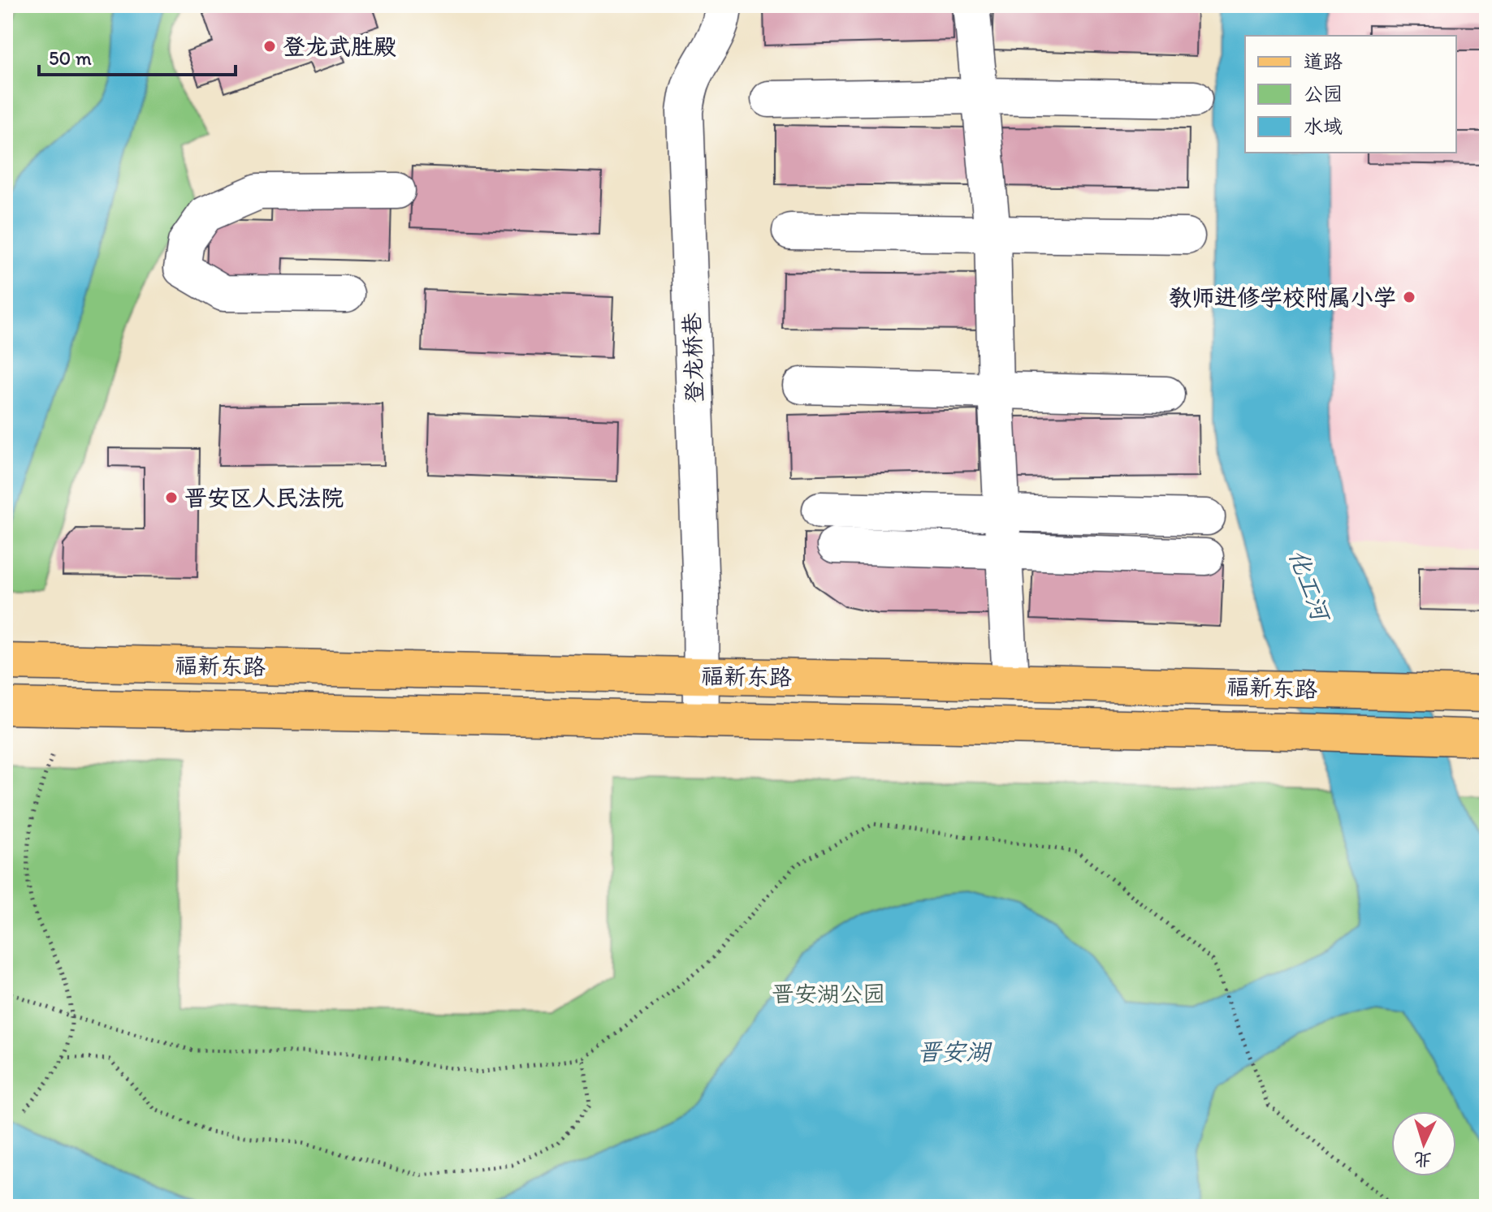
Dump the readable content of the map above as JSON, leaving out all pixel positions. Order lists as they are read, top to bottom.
{
  "streets": {
    "main road": ["福新东路"],
    "street": ["登龙桥巷"]
  },
  "crossings": [
    ["登龙桥巷", "福新东路"]
  ],
  "water": ["化工河", "晋安湖"],
  "parks": ["晋安湖公园"],
  "places": ["登龙武胜殿", "教师进修学校附属小学", "晋安区人民法院"],
  "legend": ["道路", "公园", "水域"],
  "scale_bar": "50 m",
  "north": "bottom"
}
